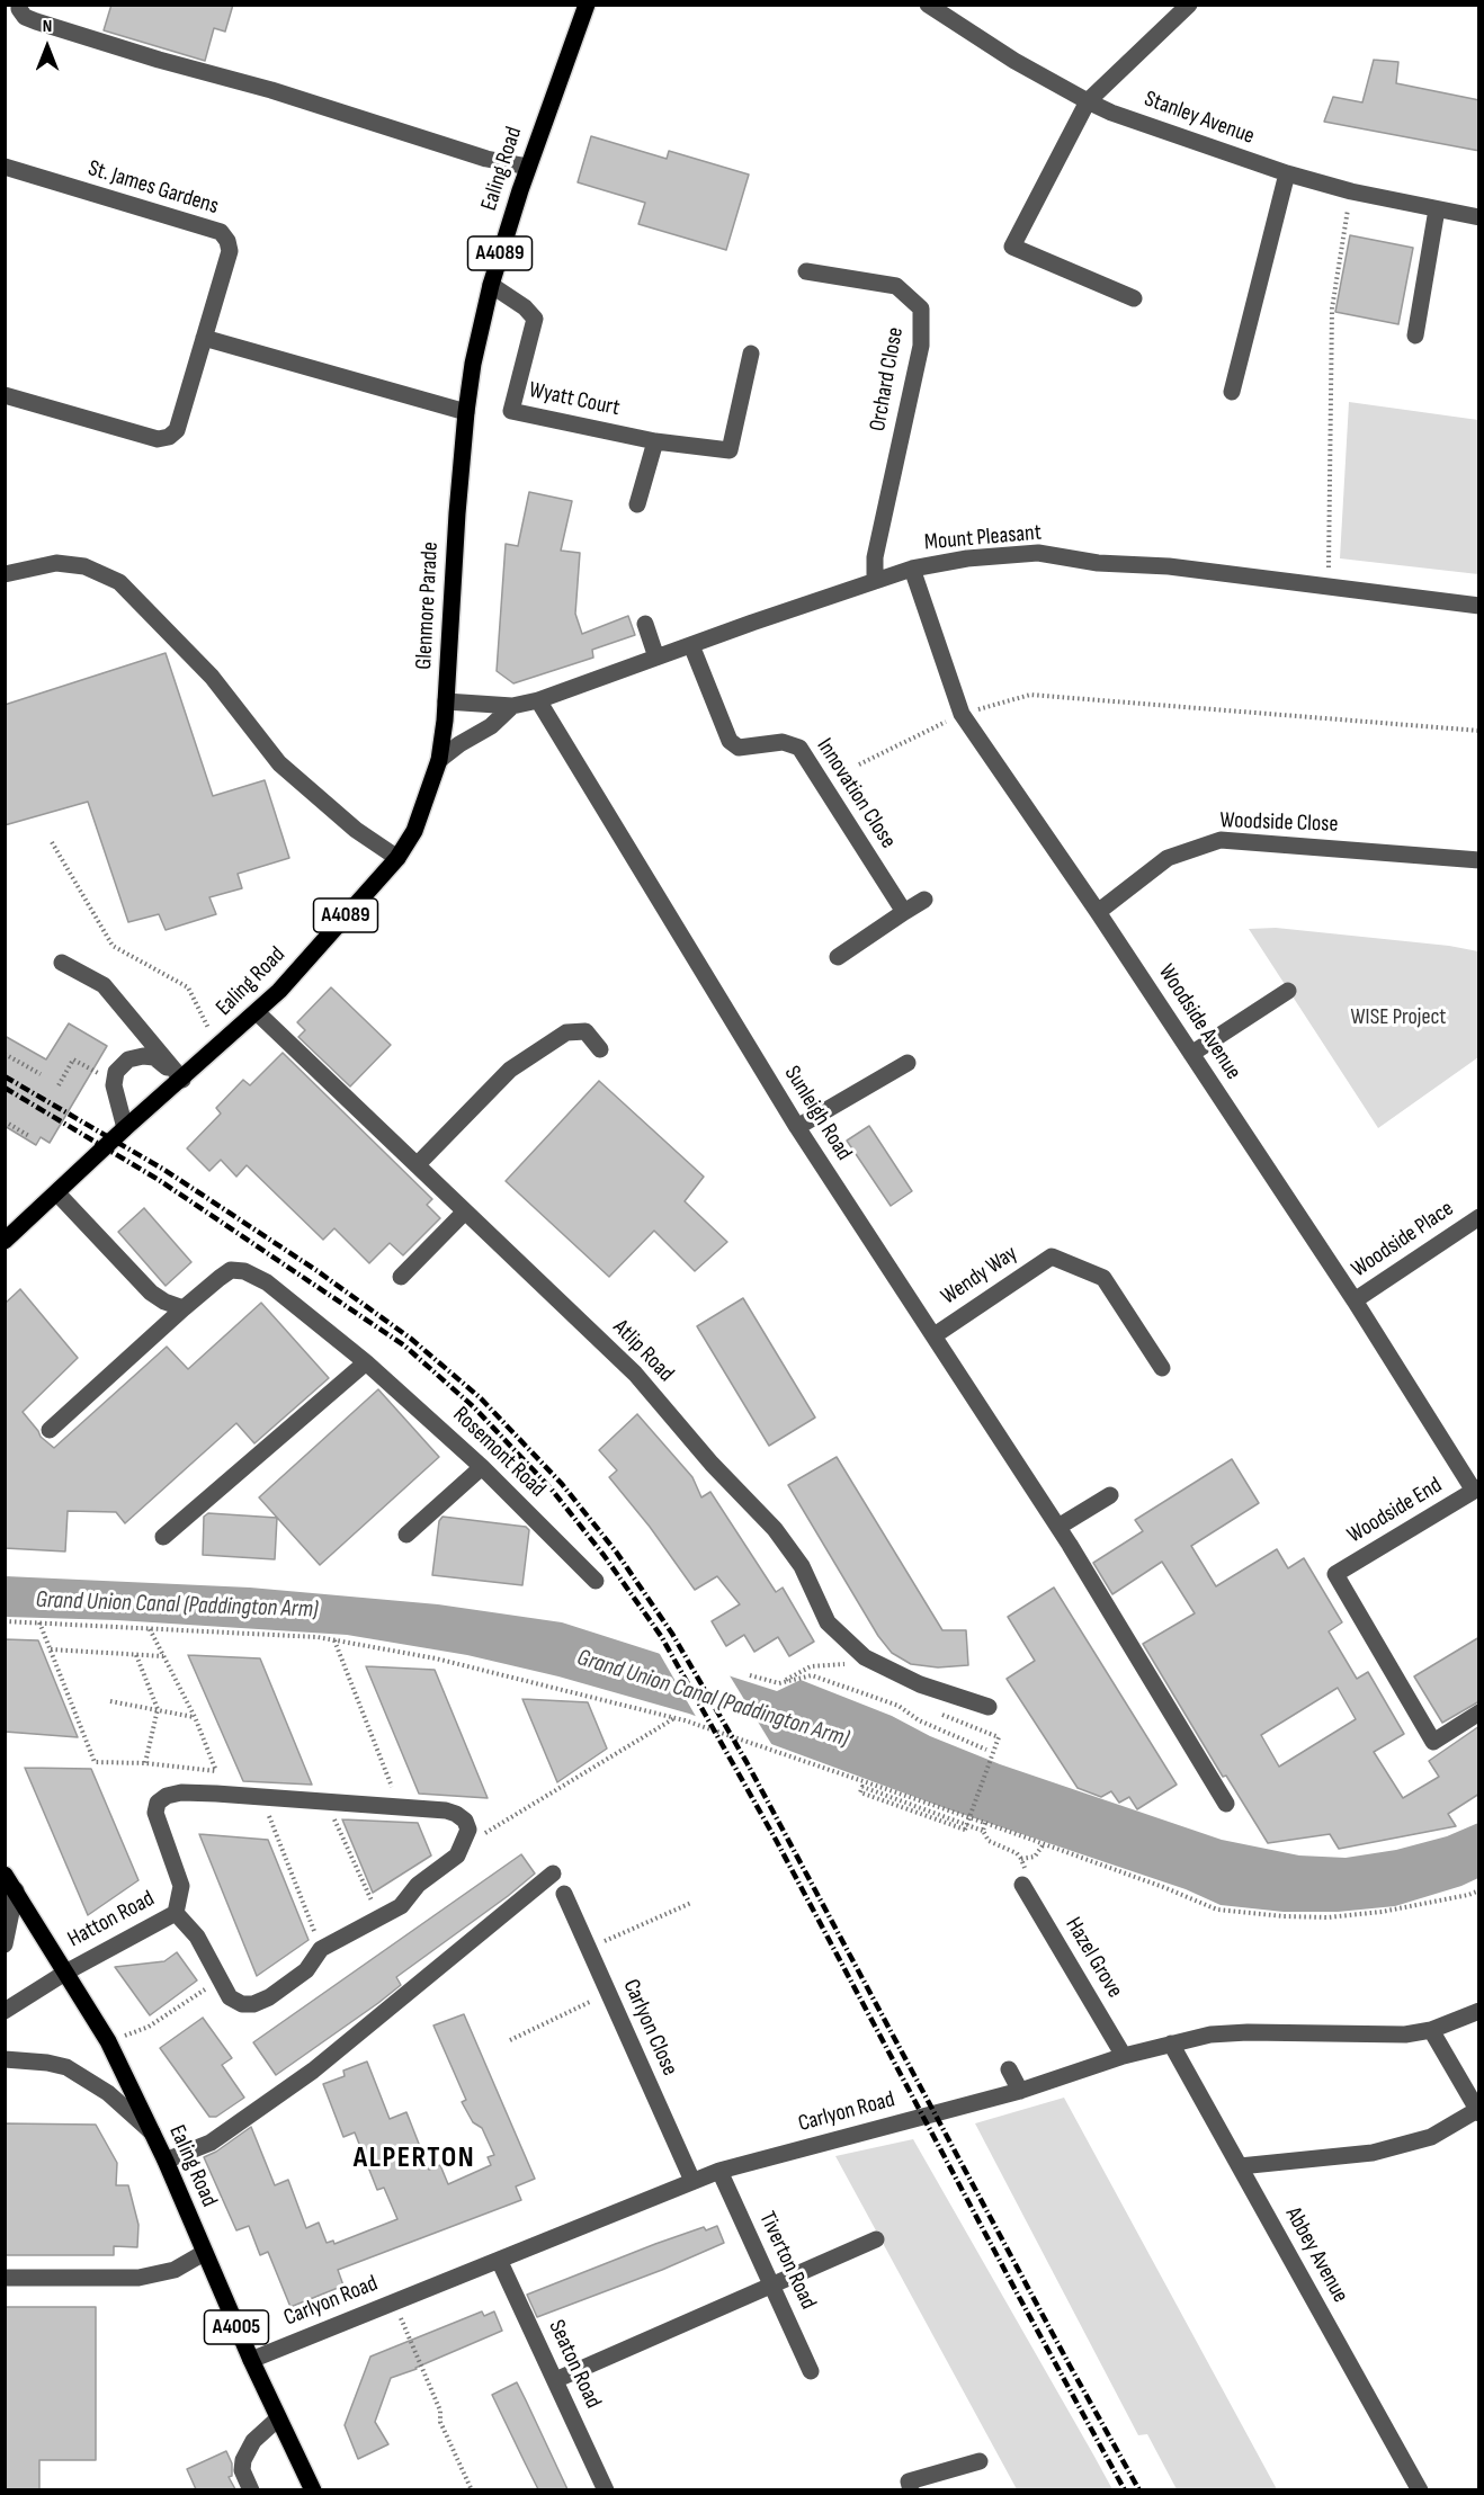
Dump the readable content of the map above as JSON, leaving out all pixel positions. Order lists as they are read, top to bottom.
{
  "streets": {
    "main road": [
      "Ealing Road",
      "A4089",
      "Glenmore Parade",
      "A4005"
    ],
    "street": [
      "Stanley Avenue",
      "St. James Gardens",
      "Orchard Close",
      "Wyatt Court",
      "Mount Pleasant",
      "Innovation Close",
      "Woodside Close",
      "Woodside Avenue",
      "Sunleigh Road",
      "Woodside Place",
      "Wendy Way",
      "Atlip Road",
      "Rosemont Road",
      "Woodside End",
      "Hatton Road",
      "Hazel Grove",
      "Carlyon Close",
      "Carlyon Road",
      "Abbey Avenue",
      "Tiverton Road",
      "Seaton Road"
    ]
  },
  "crossings": [
    ["Ealing Road", "Wyatt Court"],
    ["Ealing Road", "Mount Pleasant"],
    ["Ealing Road", "Glenmore Parade"],
    ["Ealing Road", "Atlip Road"],
    ["Ealing Road", "Hatton Road"],
    ["Ealing Road", "Carlyon Road"],
    ["Orchard Close", "Mount Pleasant"],
    ["Mount Pleasant", "Glenmore Parade"],
    ["Mount Pleasant", "Innovation Close"],
    ["Mount Pleasant", "Woodside Avenue"],
    ["Mount Pleasant", "Sunleigh Road"],
    ["Woodside Close", "Woodside Avenue"],
    ["Woodside Avenue", "Woodside Place"],
    ["Woodside Avenue", "Woodside End"],
    ["Sunleigh Road", "Wendy Way"],
    ["Hazel Grove", "Carlyon Road"],
    ["Carlyon Close", "Carlyon Road"],
    ["Carlyon Road", "Abbey Avenue"],
    ["Carlyon Road", "Tiverton Road"],
    ["Carlyon Road", "Seaton Road"]
  ],
  "districts": ["ALPERTON"],
  "water": ["Grand Union Canal (Paddington Arm)"],
  "parks": ["WISE Project"],
  "north": "top"
}
